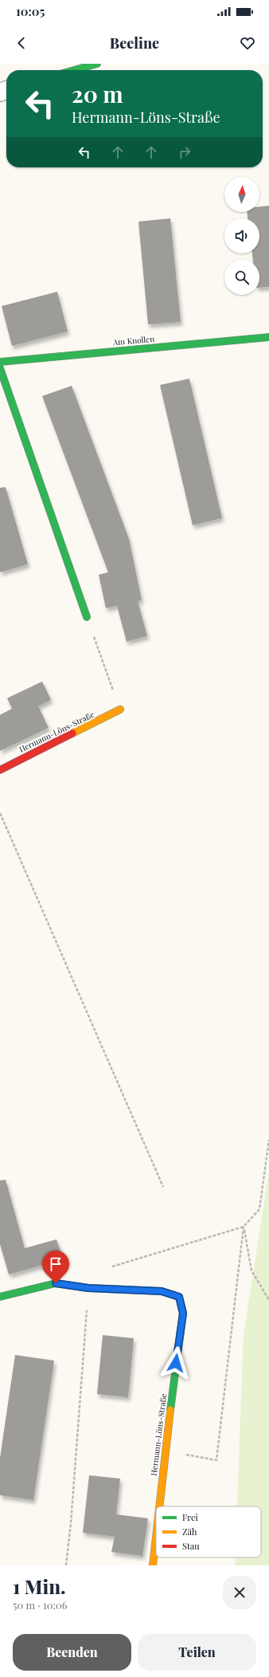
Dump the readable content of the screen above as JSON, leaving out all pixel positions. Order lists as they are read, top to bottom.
{
  "streets": {
    "street": ["Am Knollen", "Hermann-Löns-Straße"]
  },
  "legend": ["Frei", "Zäh", "Stau"],
  "north": "top",
  "page": {
    "status": "10:05",
    "header": "Beeline",
    "turn": ["20 m", "Hermann-Löns-Straße"],
    "heading": ["1 Min.", "50 m · 10:06"],
    "buttons": ["Beenden", "Teilen"]
  }
}
